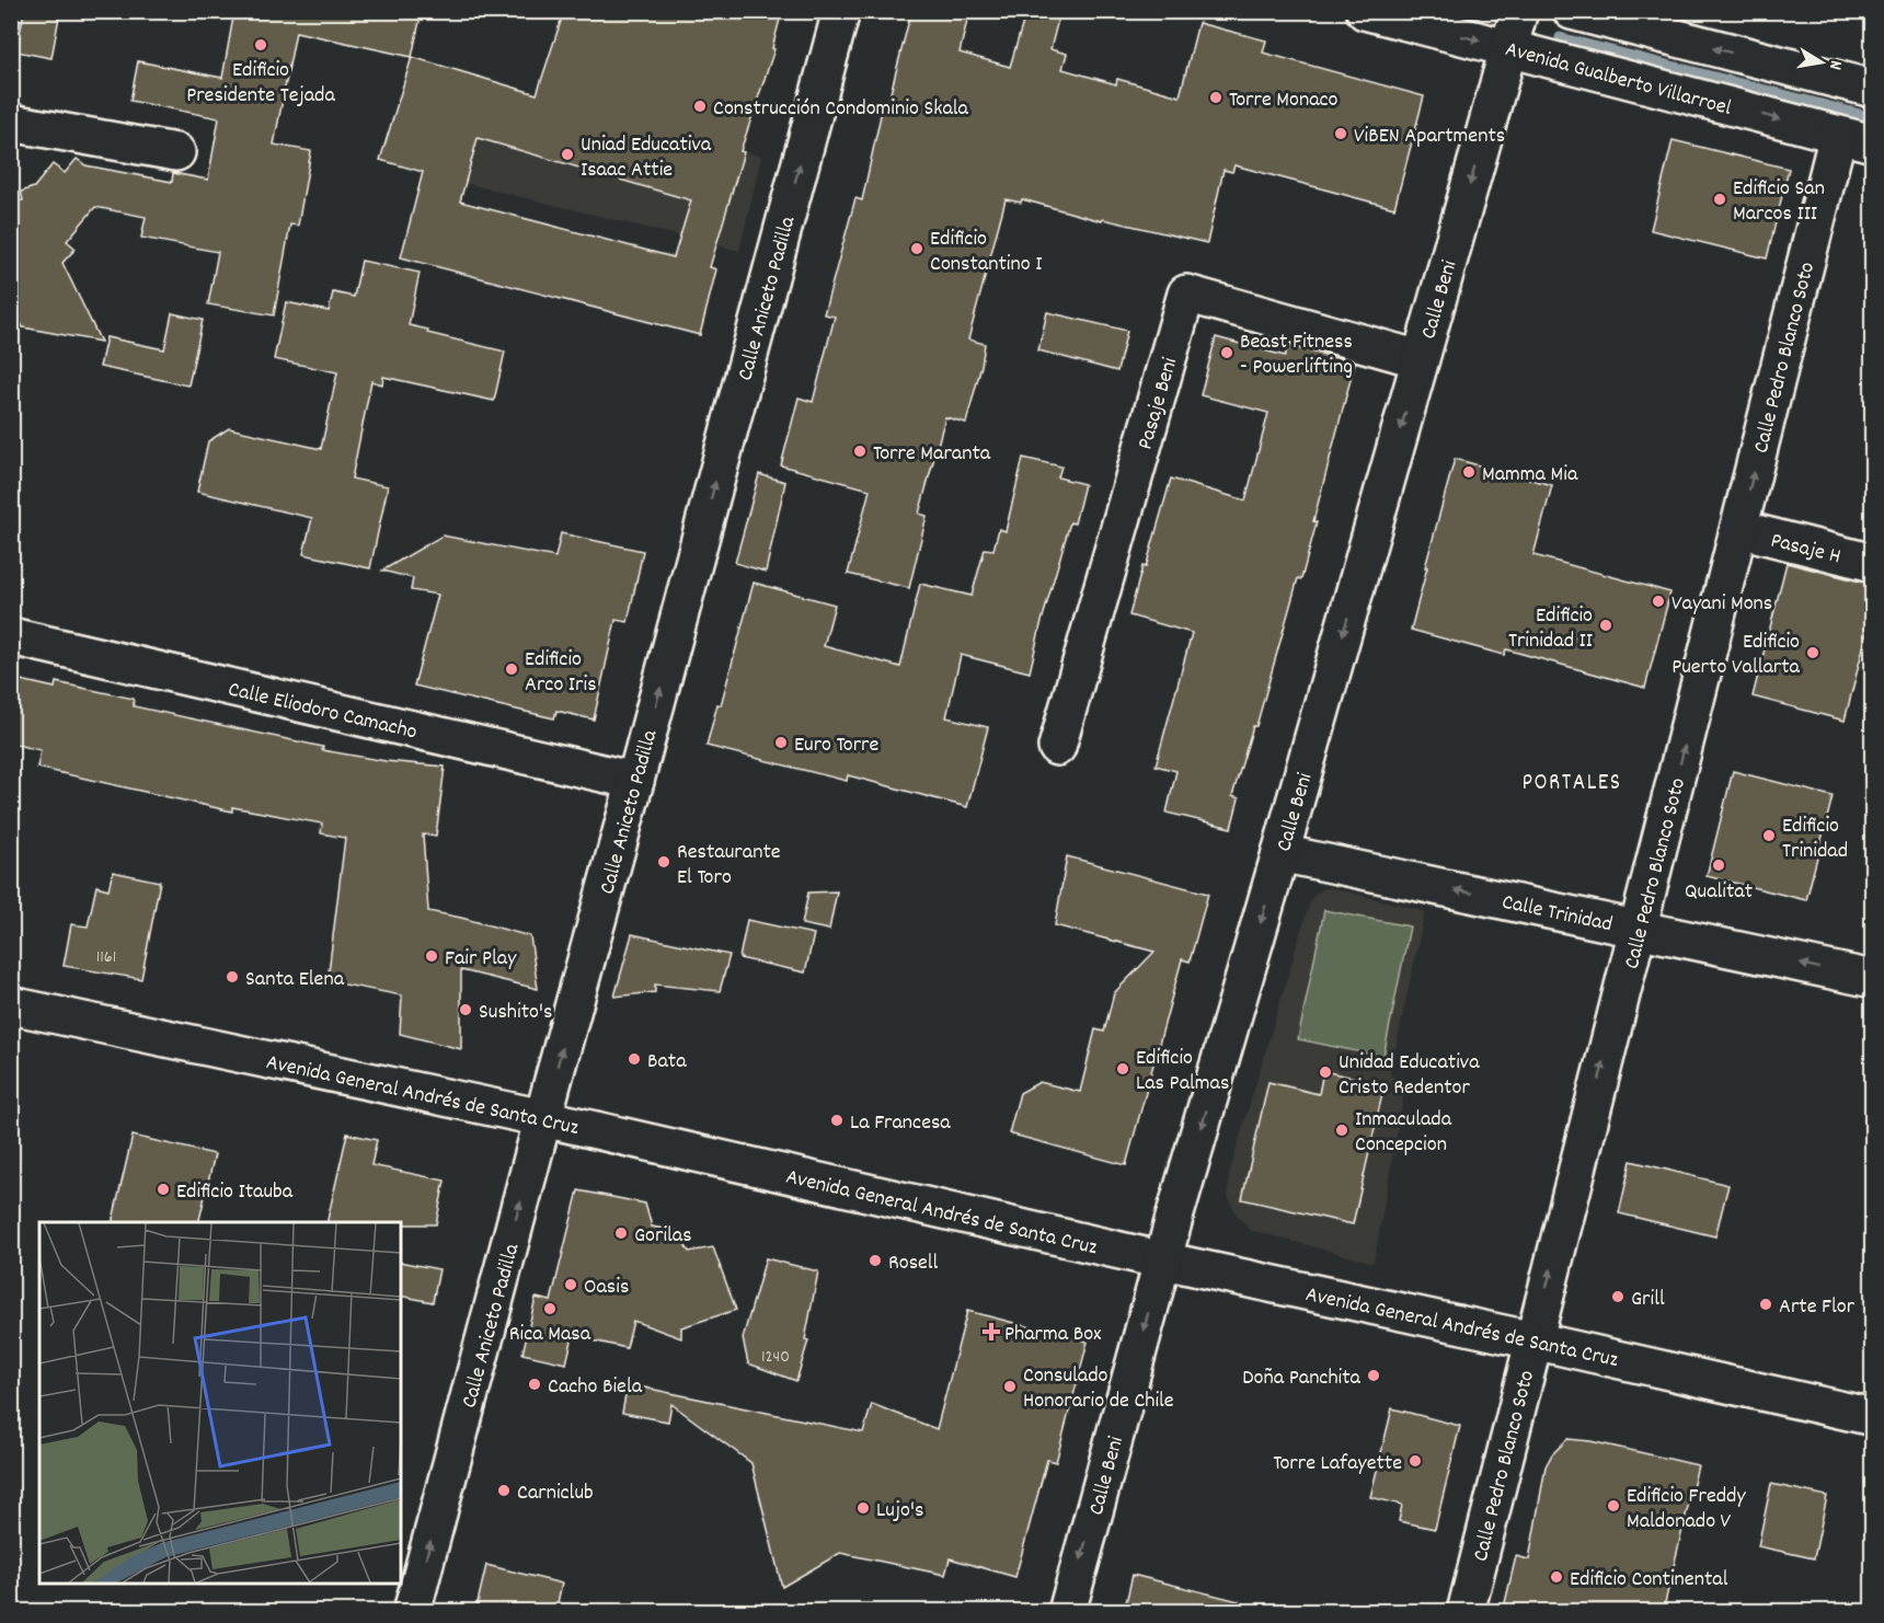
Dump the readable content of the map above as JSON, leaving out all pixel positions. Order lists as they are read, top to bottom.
{
  "streets": {
    "main road": [
      "Avenida Gualberto Villarroel",
      "Calle Aniceto Padilla",
      "Calle Beni",
      "Calle Pedro Blanco Soto",
      "Pasaje Beni",
      "Pasaje H",
      "Calle Eliodoro Camacho",
      "Calle Trinidad",
      "Avenida General Andrés de Santa Cruz"
    ]
  },
  "crossings": [
    ["Avenida Gualberto Villarroel", "Calle Beni"],
    ["Avenida Gualberto Villarroel", "Calle Pedro Blanco Soto"],
    ["Calle Aniceto Padilla", "Calle Eliodoro Camacho"],
    ["Calle Aniceto Padilla", "Avenida General Andrés de Santa Cruz"],
    ["Calle Beni", "Pasaje Beni"],
    ["Calle Beni", "Calle Trinidad"],
    ["Calle Beni", "Avenida General Andrés de Santa Cruz"],
    ["Calle Pedro Blanco Soto", "Pasaje H"],
    ["Calle Pedro Blanco Soto", "Calle Trinidad"],
    ["Calle Pedro Blanco Soto", "Avenida General Andrés de Santa Cruz"]
  ],
  "one_way": [
    "Calle Aniceto Padilla",
    "Calle Beni",
    "Calle Pedro Blanco Soto",
    "Calle Trinidad"
  ],
  "districts": ["PORTALES"],
  "places": {
    "other": [
      "Edificio Presidente Tejada",
      "Torre Monaco",
      "Construcción Condominio Skala",
      "ViBEN Apartments",
      "Uniad Educativa Isaac Attie",
      "Edificio San Marcos III",
      "Edificio Constantino I",
      "Beast Fitness - Powerlifting",
      "Torre Maranta",
      "Mamma Mia",
      "Vayani Mons",
      "Edificio Trinidad II",
      "Edificio Puerto Vallarta",
      "Edificio Arco Iris",
      "Euro Torre",
      "Edificio Trinidad",
      "Restaurante El Toro",
      "Qualitat",
      "Fair Play",
      "Santa Elena",
      "Sushito's",
      "Bata",
      "Edificio Las Palmas",
      "Unidad Educativa Cristo Redentor",
      "La Francesa",
      "Inmaculada Concepcion",
      "Edificio Itauba",
      "Gorilas",
      "Rosell",
      "Oasis",
      "Grill",
      "Arte Flor",
      "Rica Masa",
      "Doña Panchita",
      "Cacho Biela",
      "Consulado Honorario de Chile",
      "Torre Lafayette",
      "Carniclub",
      "Edificio Freddy Maldonado V",
      "Lujo's",
      "Edificio Continental"
    ],
    "health": ["Pharma Box"]
  },
  "house_numbers": ["1161", "1240"],
  "north": "right"
}
